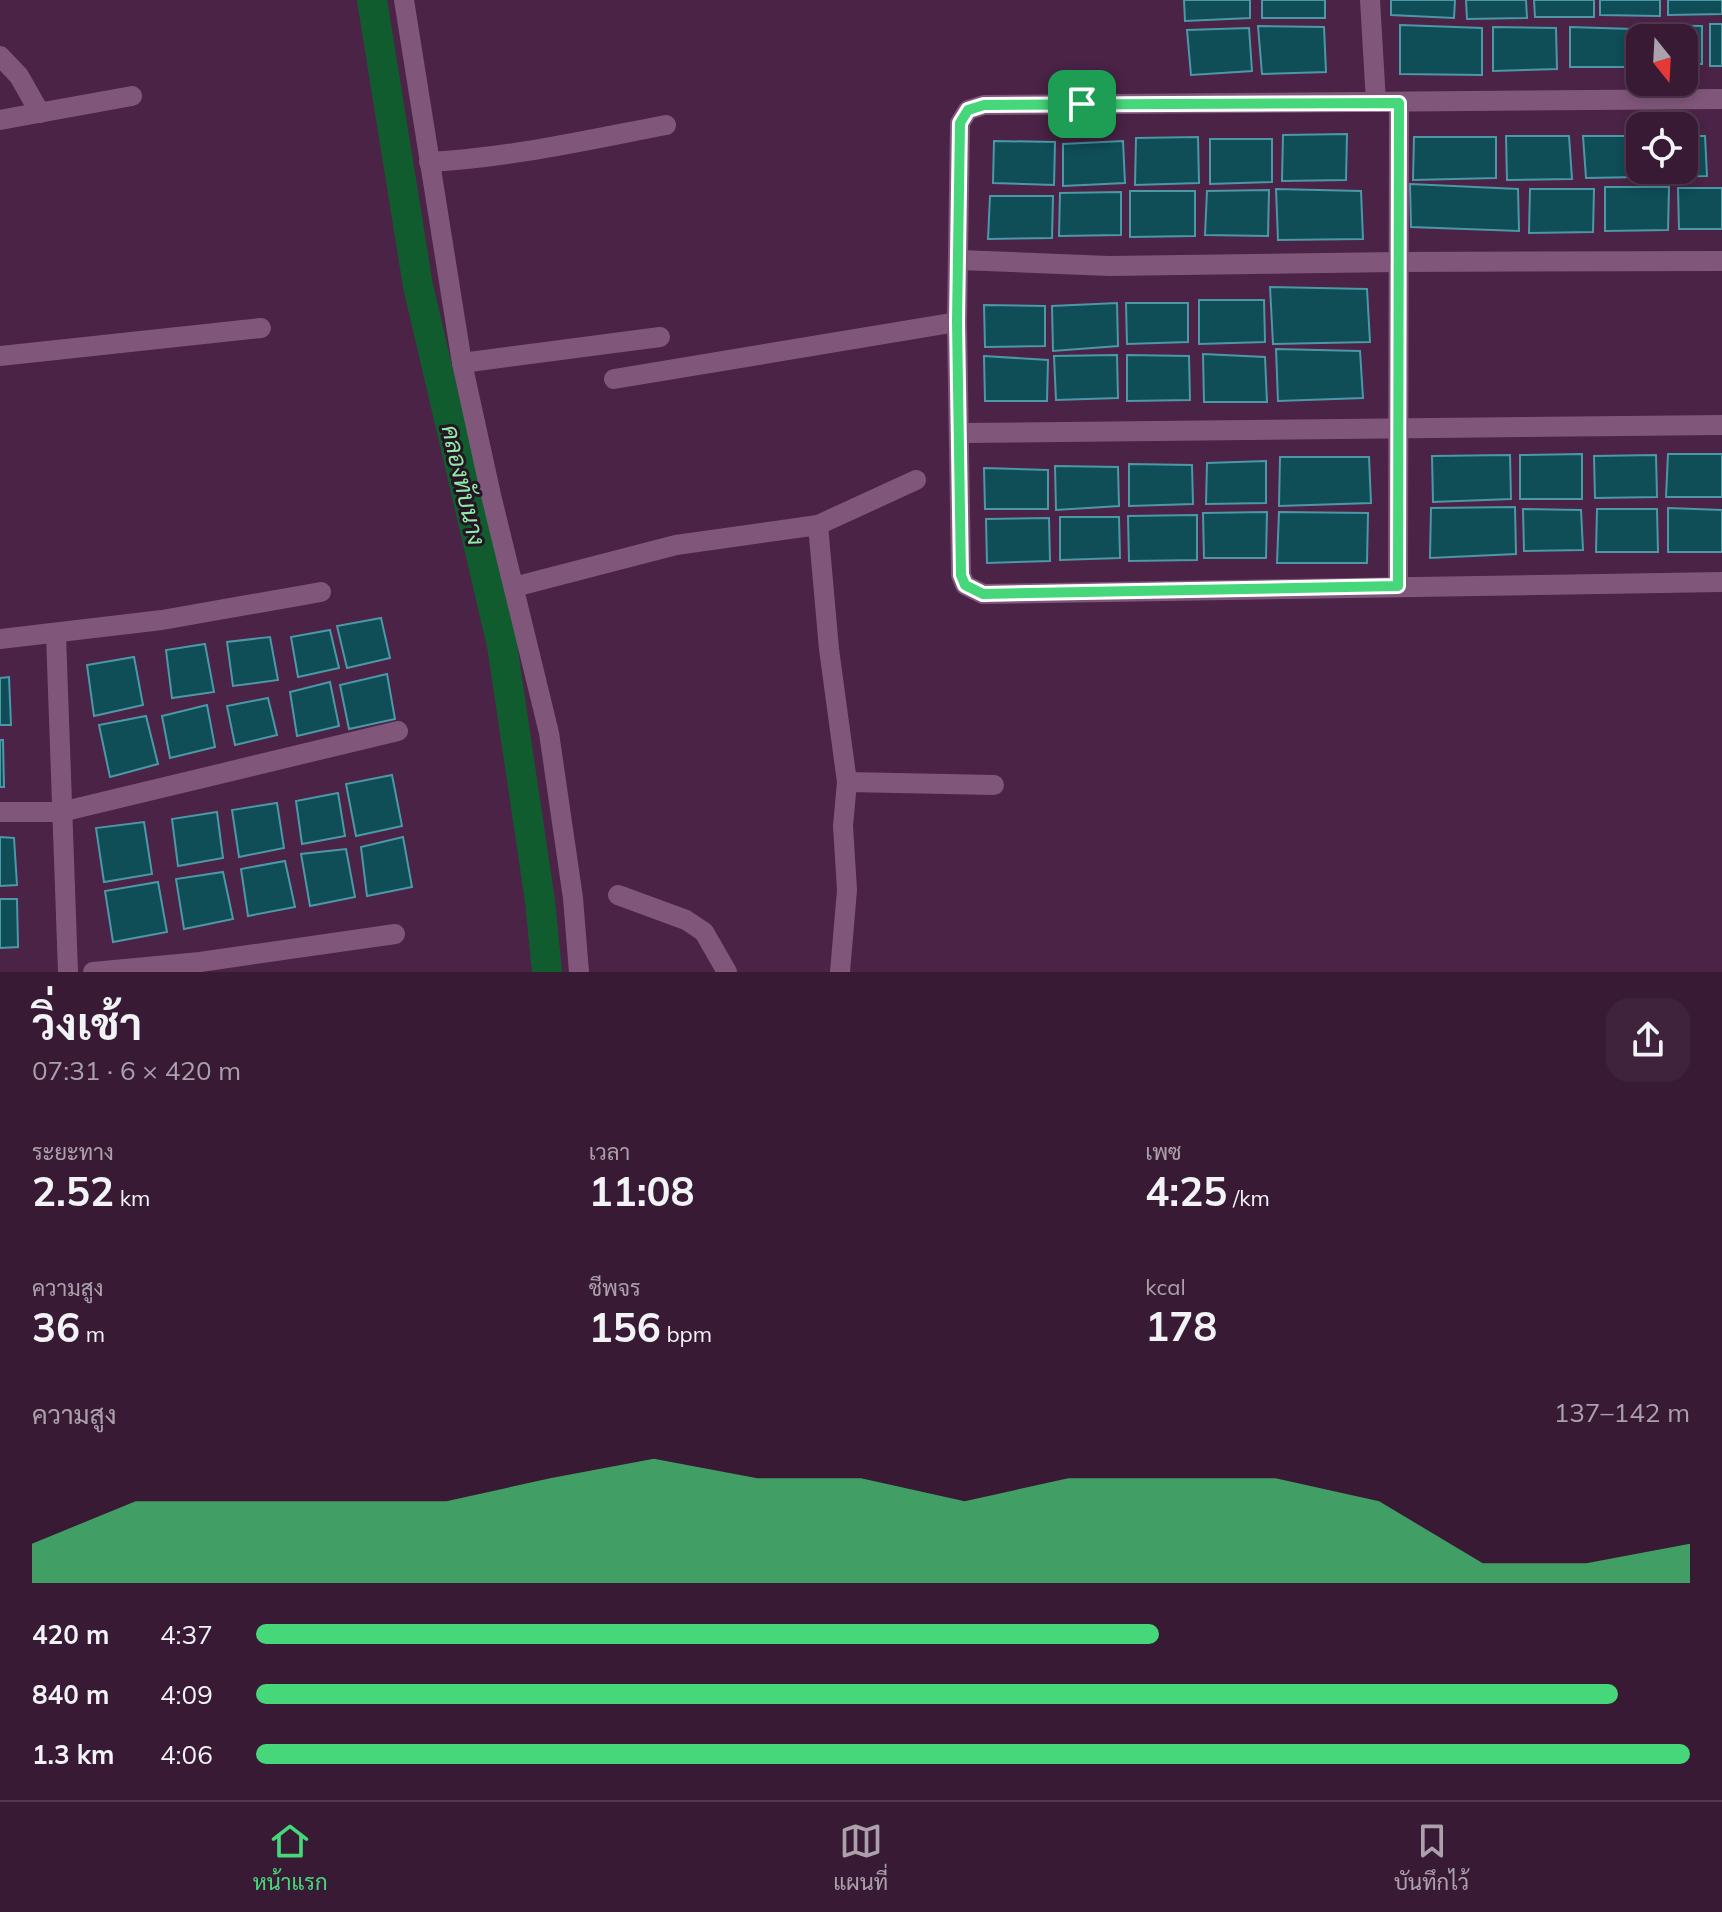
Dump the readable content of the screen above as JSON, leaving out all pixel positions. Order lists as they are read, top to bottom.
{
  "water": ["คลองทับนาง"],
  "north": "bottom",
  "page": {
    "heading": ["วิ่งเช้า", "07:31 · 6 × 420 m"],
    "stats": [
      ["ระยะทาง", "2.52 km"],
      ["เวลา", "11:08"],
      ["เพซ", "4:25 /km"],
      ["ความสูง", "36 m"],
      ["ชีพจร", "156 bpm"],
      ["kcal", "178"]
    ],
    "chart": ["ความสูง", "137–142 m"],
    "list": [
      {
        "name": "420 m",
        "note": "4:37"
      },
      {
        "name": "840 m",
        "note": "4:09"
      },
      {
        "name": "1.3 km",
        "note": "4:06"
      }
    ],
    "tabs": ["หน้าแรก", "แผนที่", "บันทึกไว้"]
  }
}
